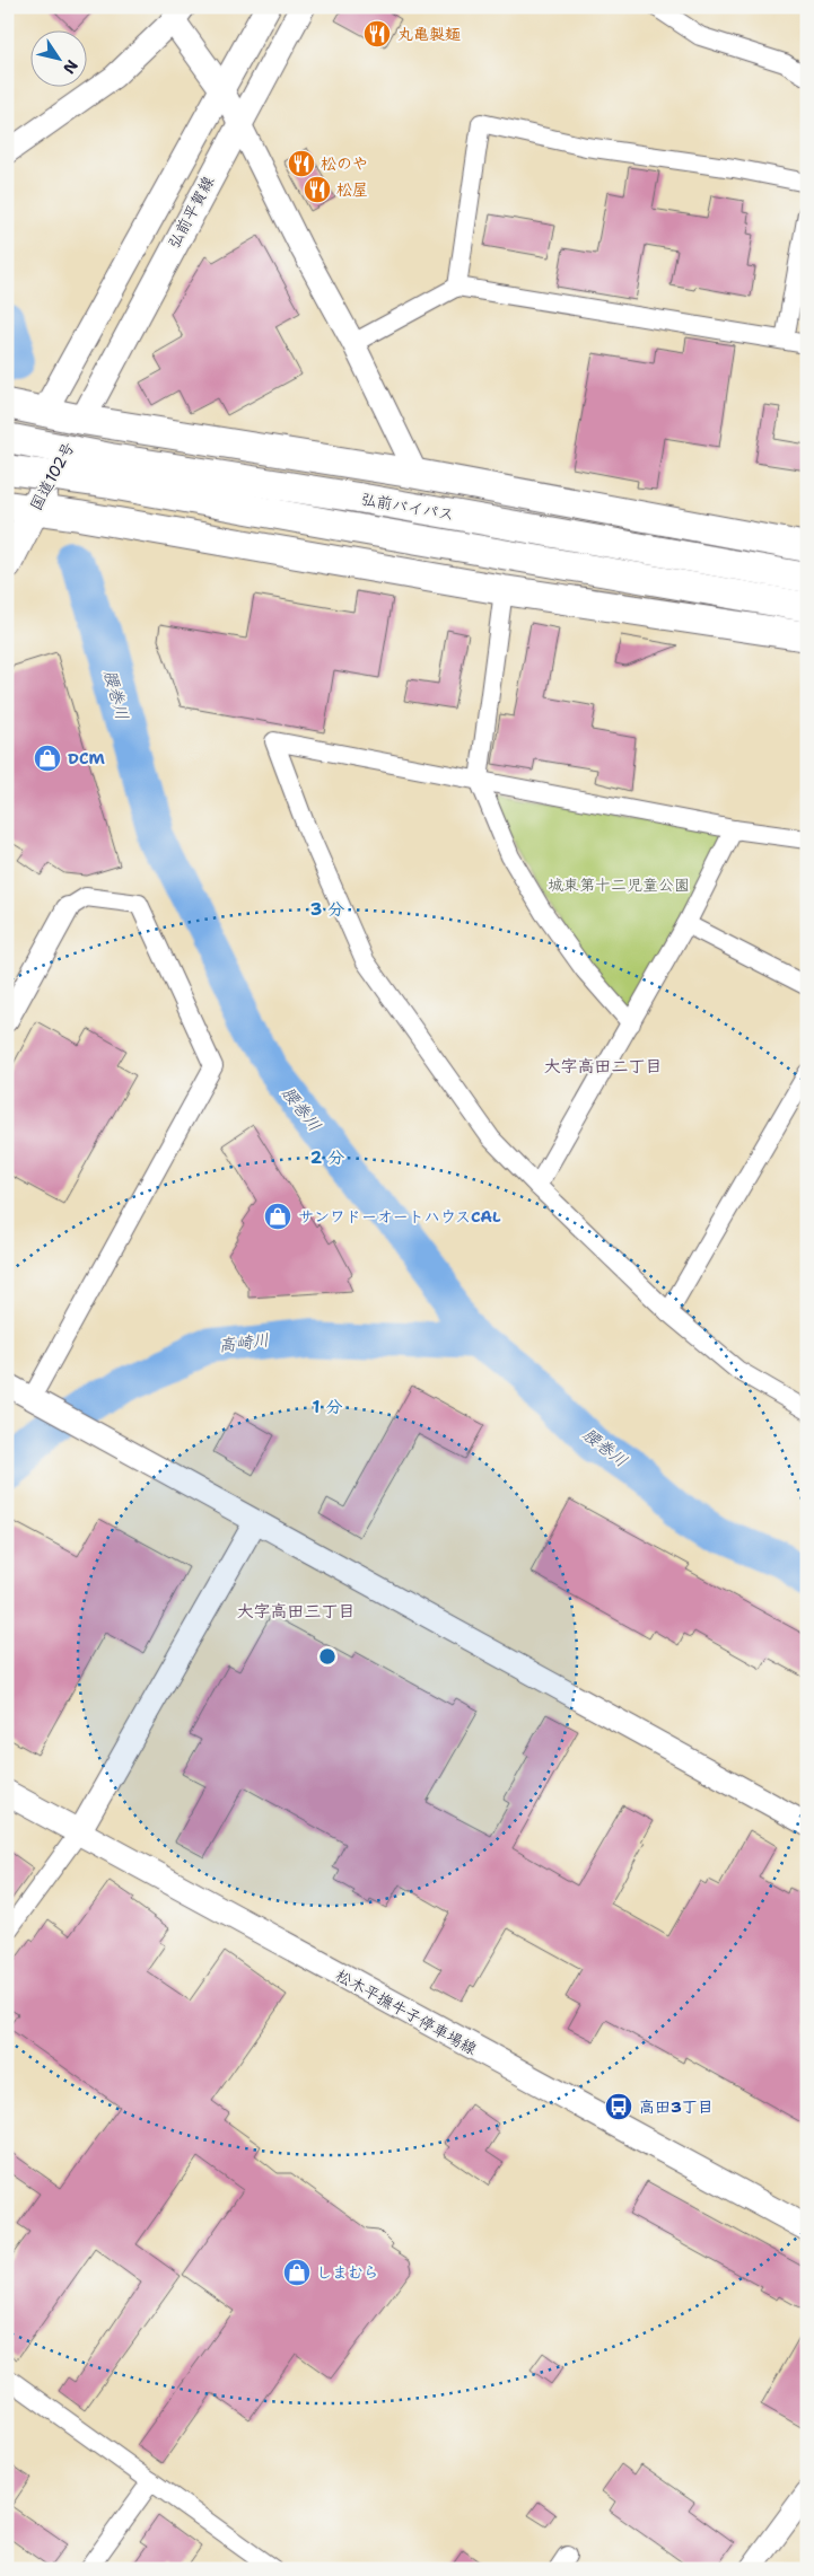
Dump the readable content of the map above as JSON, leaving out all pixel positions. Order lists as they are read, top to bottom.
{
  "streets": {
    "highway": ["国道102号", "弘前バイパス"],
    "main road": ["弘前平賀線", "松木平撫牛子停車場線"]
  },
  "crossings": [
    ["弘前平賀線", "国道102号"]
  ],
  "districts": ["大字高田二丁目", "大字高田三丁目"],
  "water": ["腰巻川", "高崎川"],
  "parks": ["城東第十二児童公園"],
  "places": {
    "restaurant": ["丸亀製麺", "松のや", "松屋"],
    "shop": ["DCM", "サンワドーオートハウスCAL", "しまむら"],
    "bus stop": ["高田3丁目"]
  },
  "north": "bottom right",
  "rings": ["3 分", "2 分", "1 分"]
}
